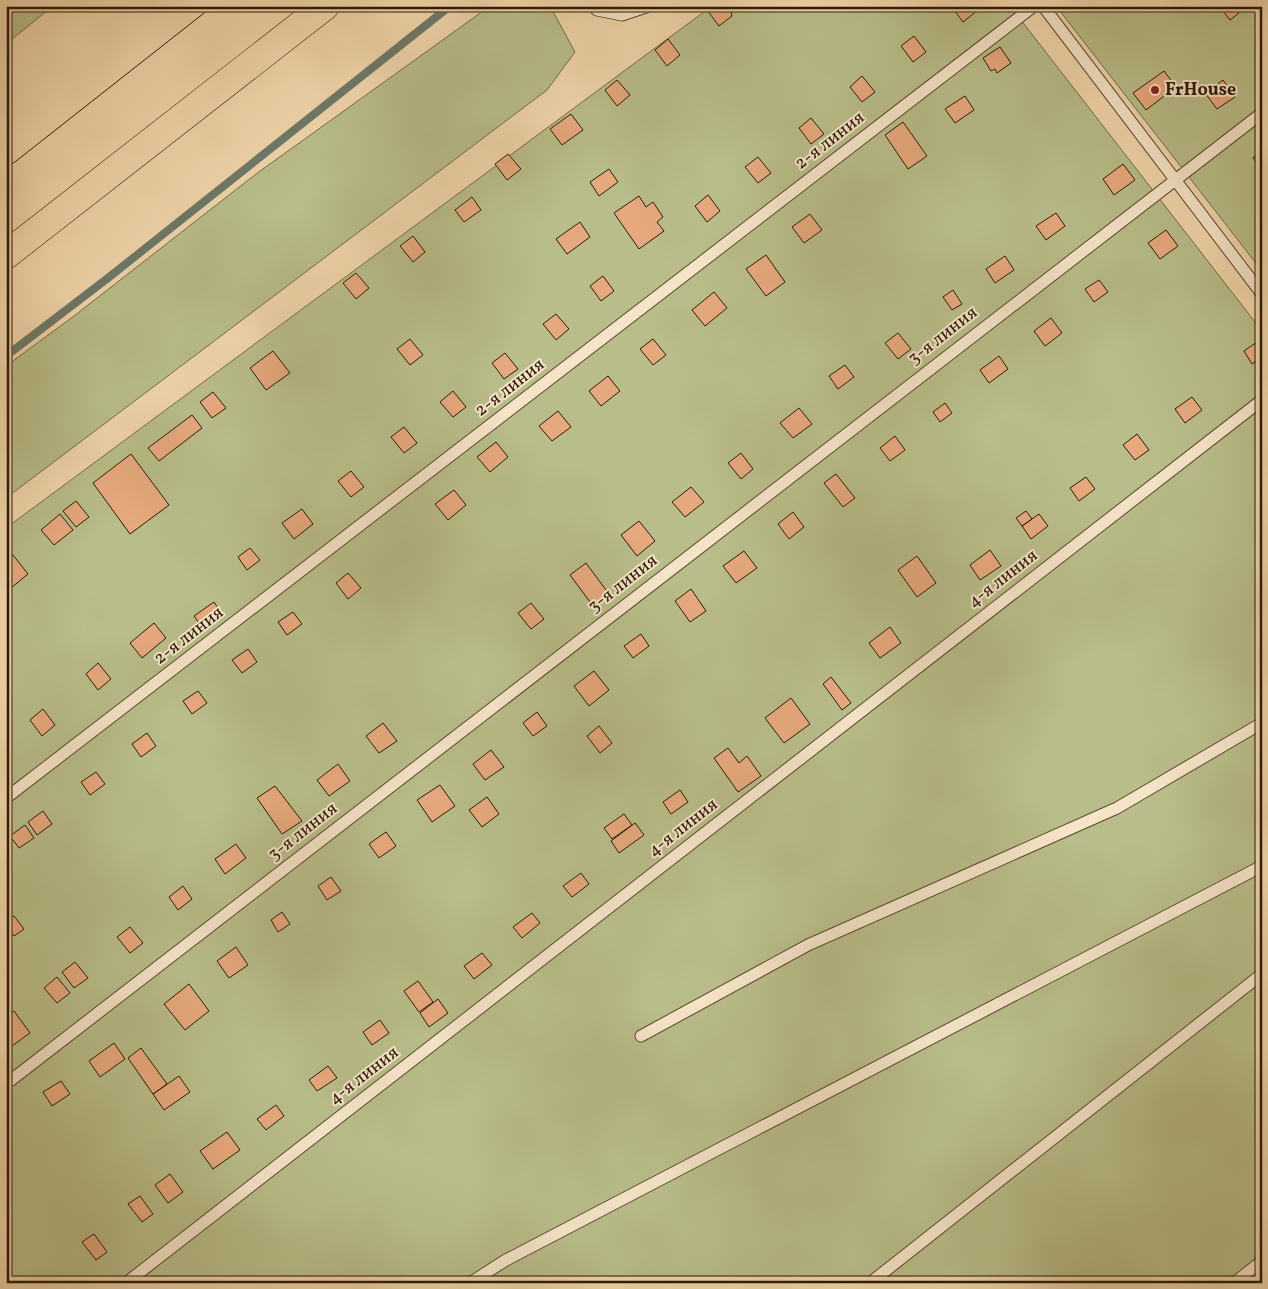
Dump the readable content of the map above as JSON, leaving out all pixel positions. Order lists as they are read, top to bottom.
{
  "streets": {
    "lane": ["2-я линия", "3-я линия", "4-я линия"]
  },
  "places": ["FrHouse"]
}
